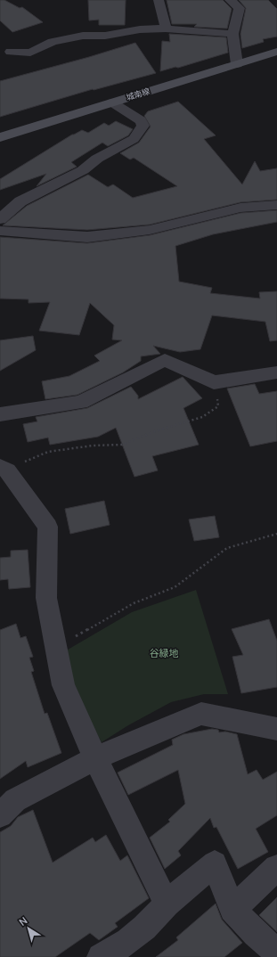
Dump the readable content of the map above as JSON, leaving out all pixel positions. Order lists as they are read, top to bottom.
{
  "streets": {
    "street": ["城南線"]
  },
  "parks": ["谷緑地"],
  "north": "top left"
}
